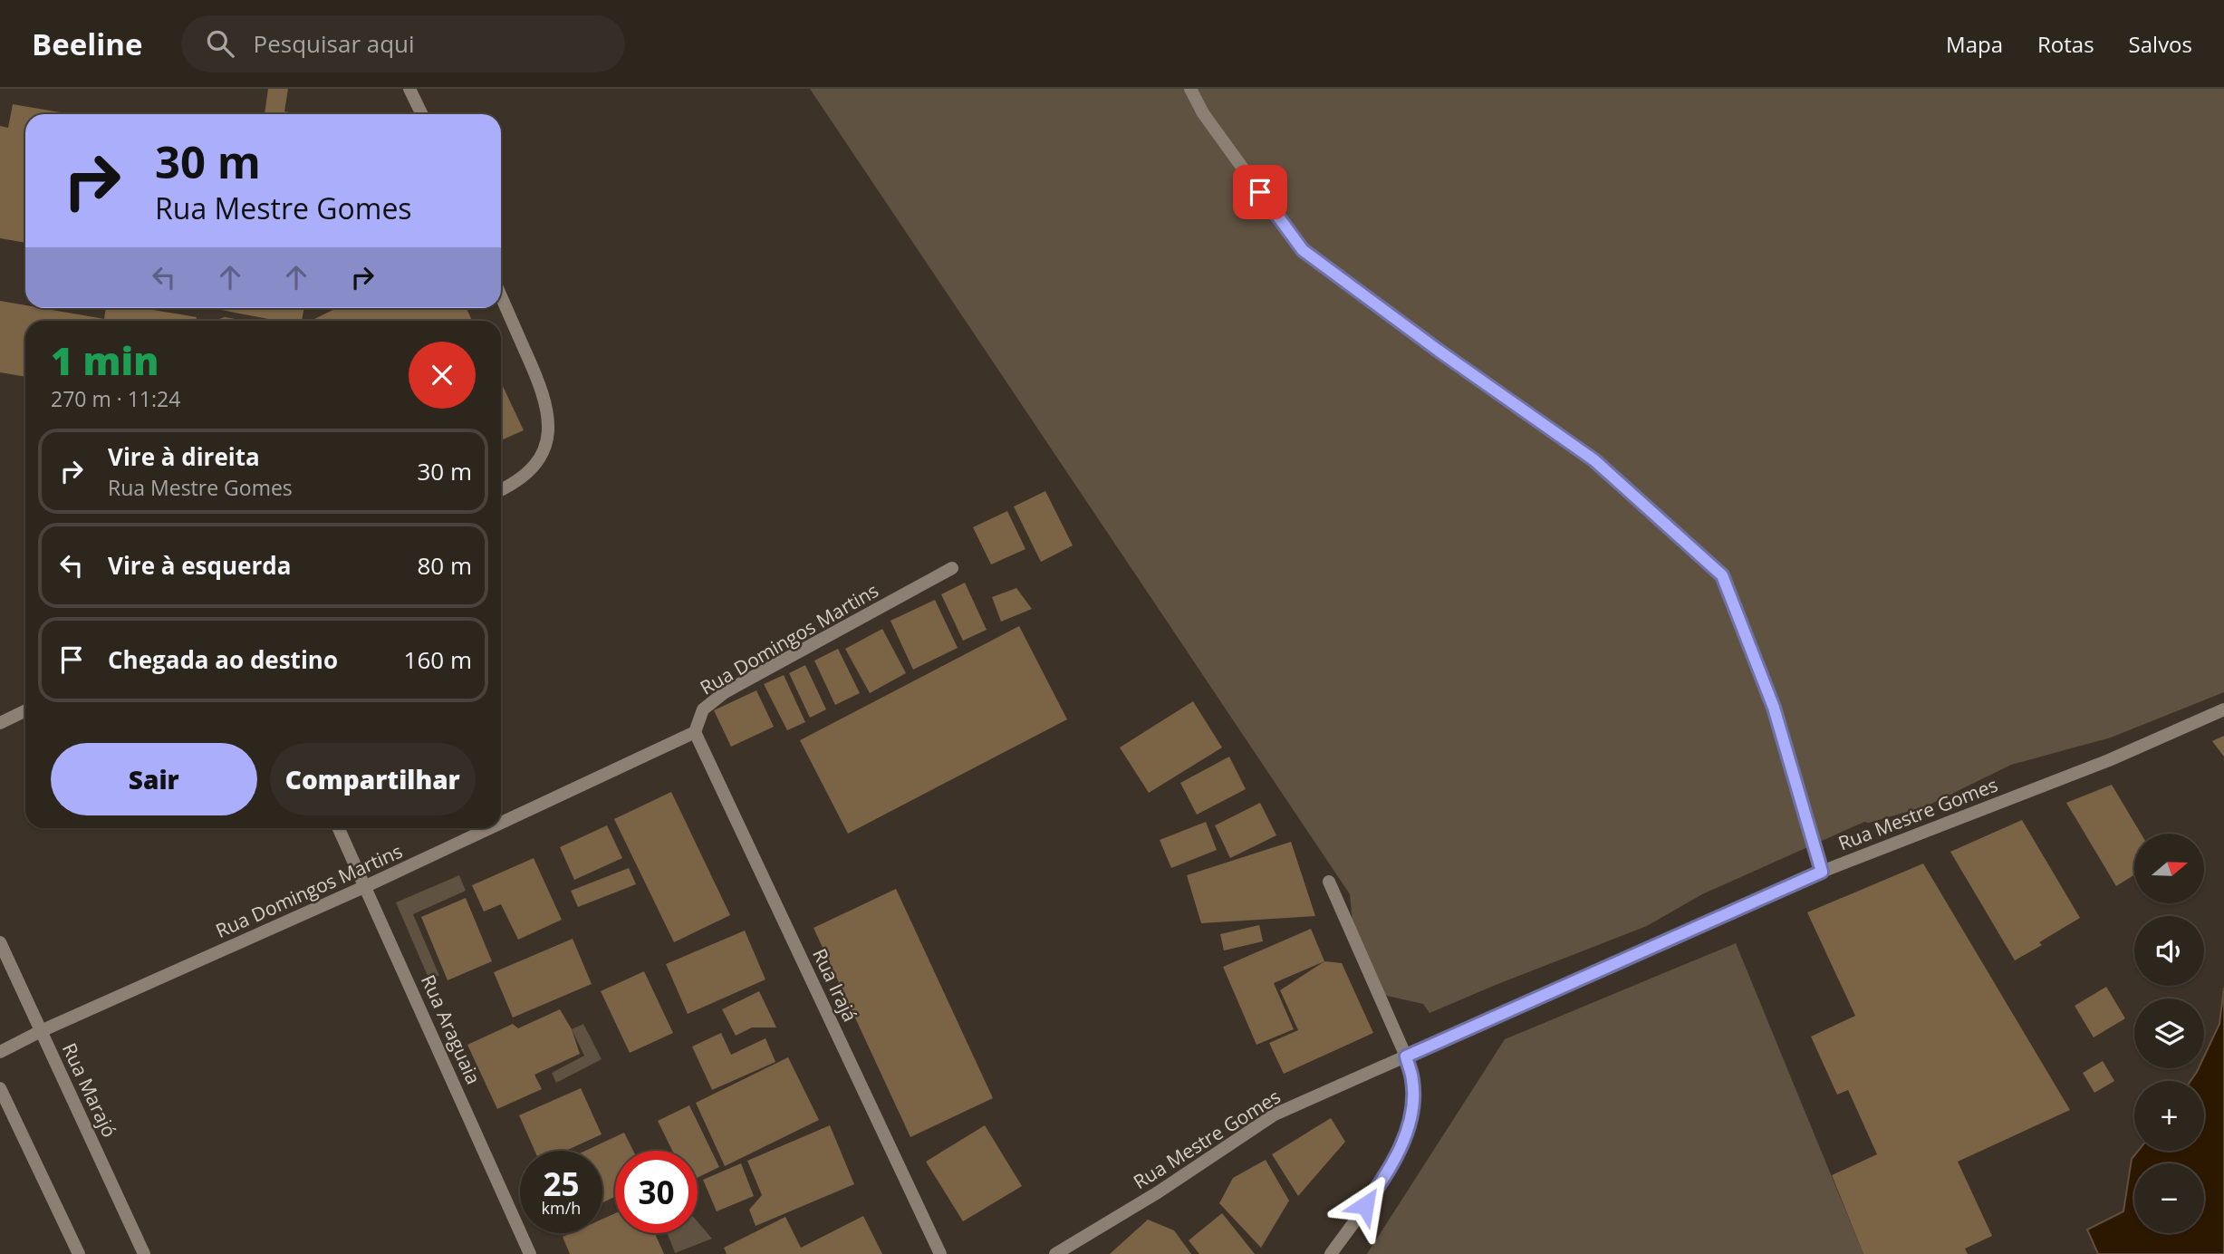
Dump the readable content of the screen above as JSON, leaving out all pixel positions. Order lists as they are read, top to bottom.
{
  "streets": {
    "street": [
      "Rua Domingos Martins",
      "Rua Mestre Gomes",
      "Rua Irajá",
      "Rua Araguaia",
      "Rua Marajó"
    ]
  },
  "crossings": [
    ["Rua Domingos Martins", "Rua Irajá"],
    ["Rua Domingos Martins", "Rua Araguaia"],
    ["Rua Domingos Martins", "Rua Marajó"]
  ],
  "north": "right",
  "page": {
    "header": "Beeline",
    "search": "Pesquisar aqui",
    "nav": ["Mapa", "Rotas", "Salvos"],
    "turn": ["30 m", "Rua Mestre Gomes"],
    "heading": ["1 min", "270 m · 11:24"],
    "list": [
      {
        "name": "Vire à direita",
        "note": "Rua Mestre Gomes",
        "value": "30 m"
      },
      {
        "name": "Vire à esquerda",
        "value": "80 m"
      },
      {
        "name": "Chegada ao destino",
        "value": "160 m"
      }
    ],
    "buttons": ["Sair", "Compartilhar"],
    "map_buttons": ["+", "−"],
    "speed": "25 km/h",
    "limit": "30"
  }
}
